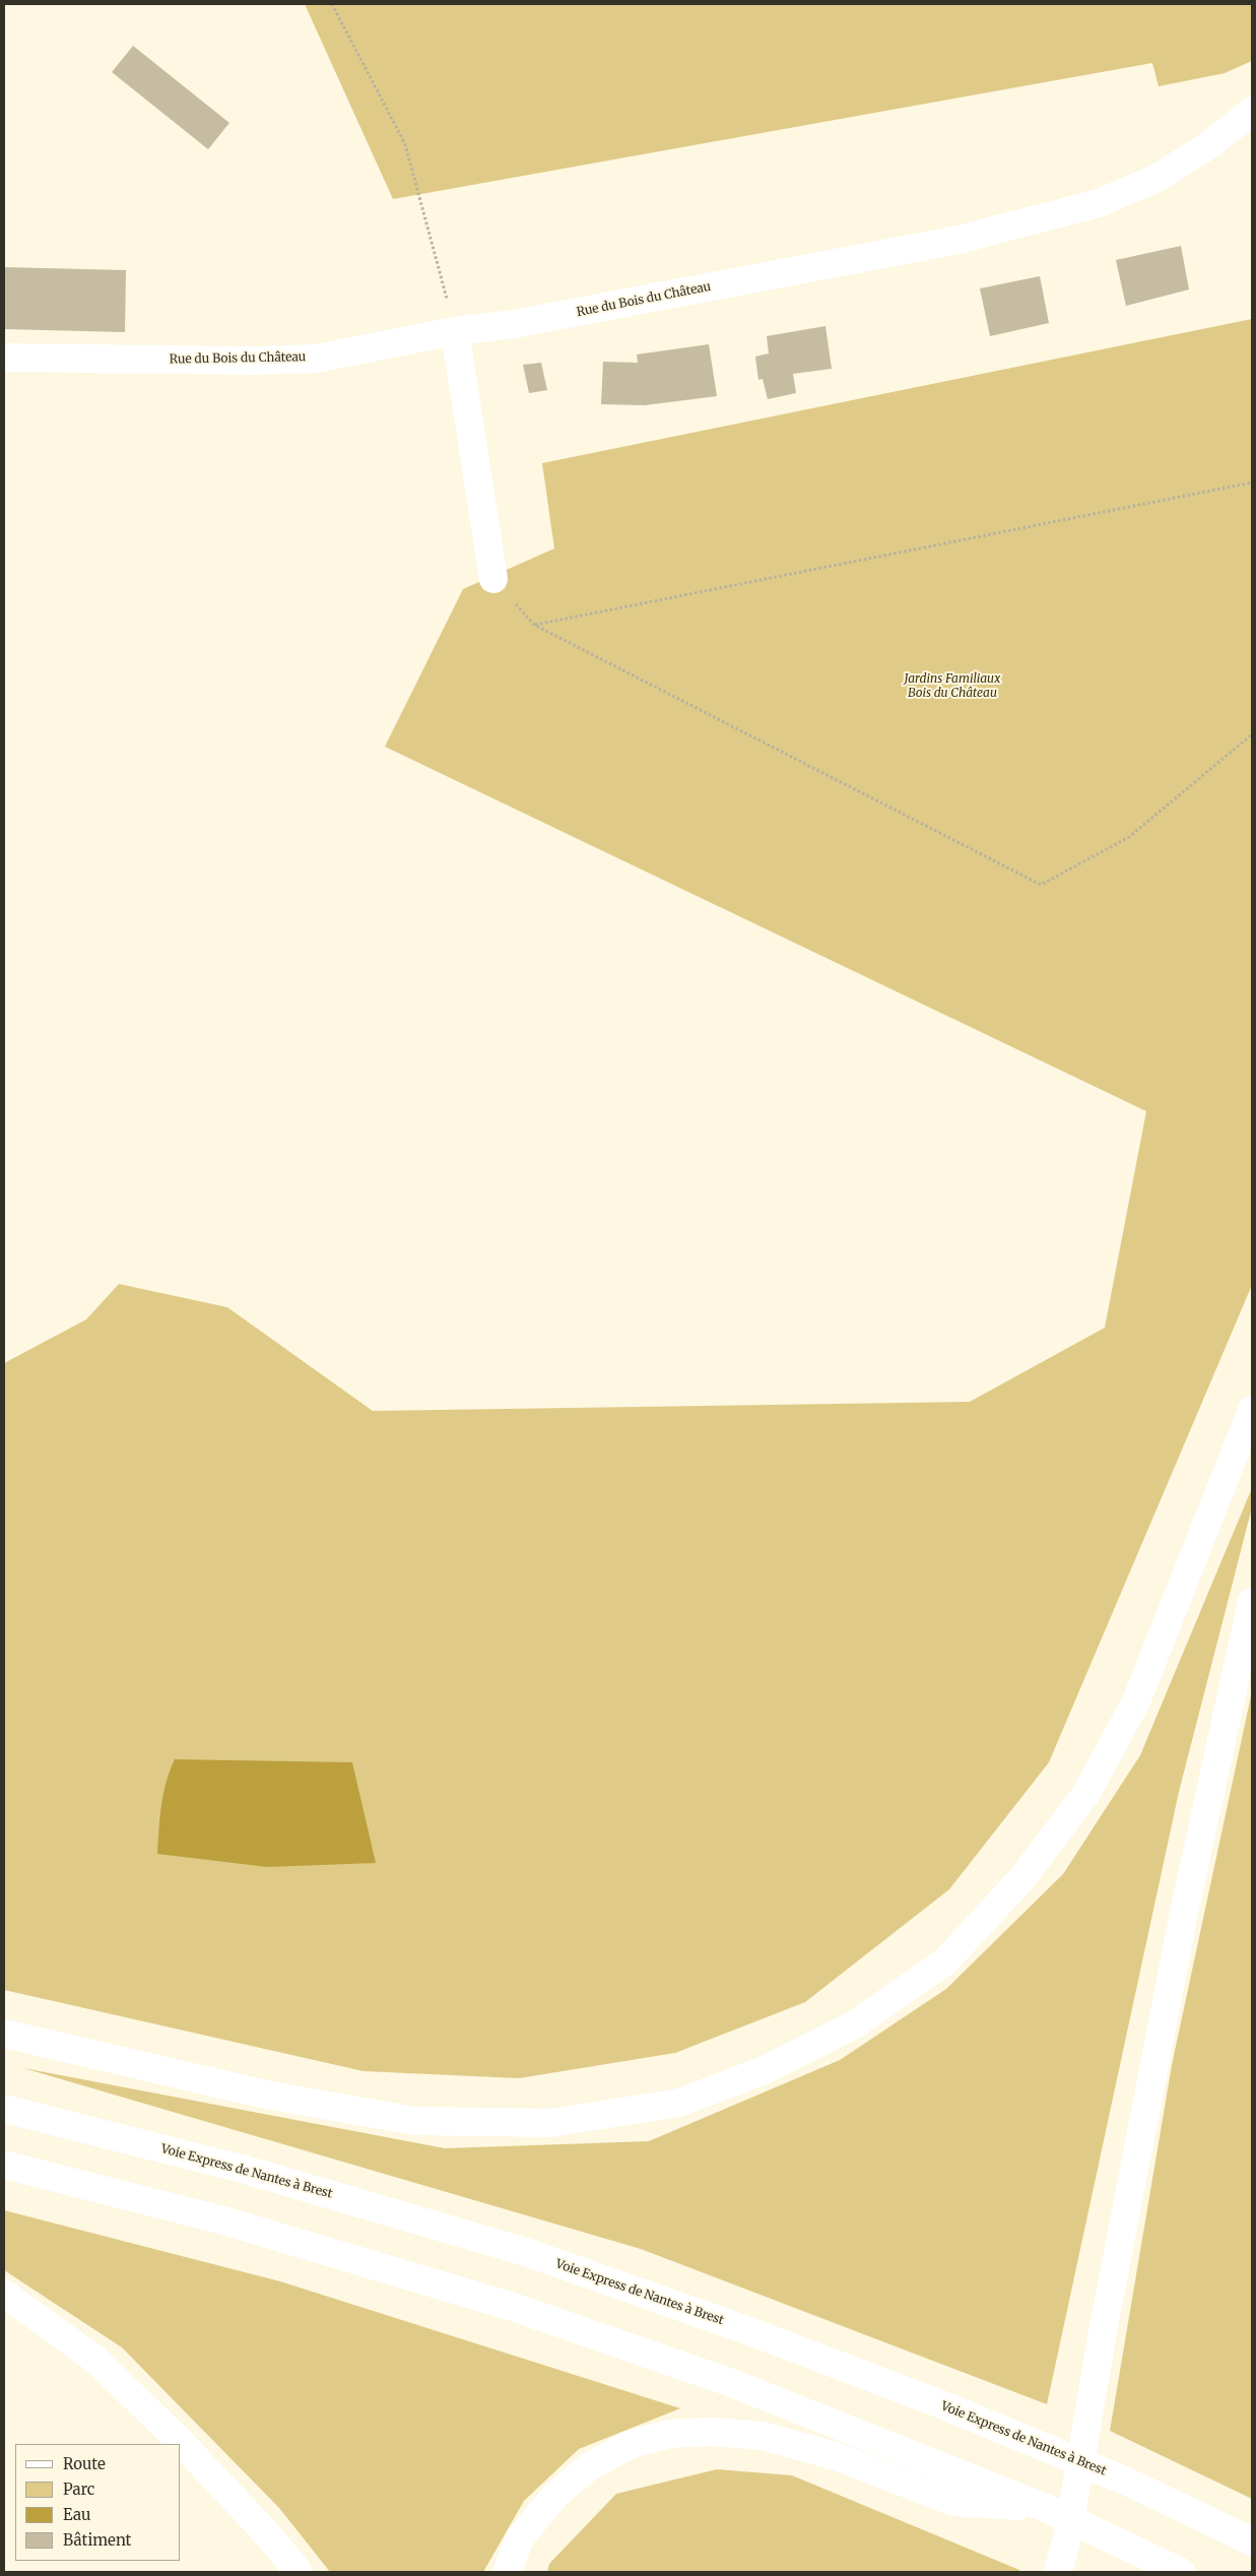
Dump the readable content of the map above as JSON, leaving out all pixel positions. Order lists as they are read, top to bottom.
{
  "streets": {
    "main road": ["Rue du Bois du Château", "Voie Express de Nantes à Brest"]
  },
  "parks": ["Jardins Familiaux Bois du Château"],
  "legend": [
    "Route",
    "Parc",
    "Eau",
    "Bâtiment"
  ]
}
